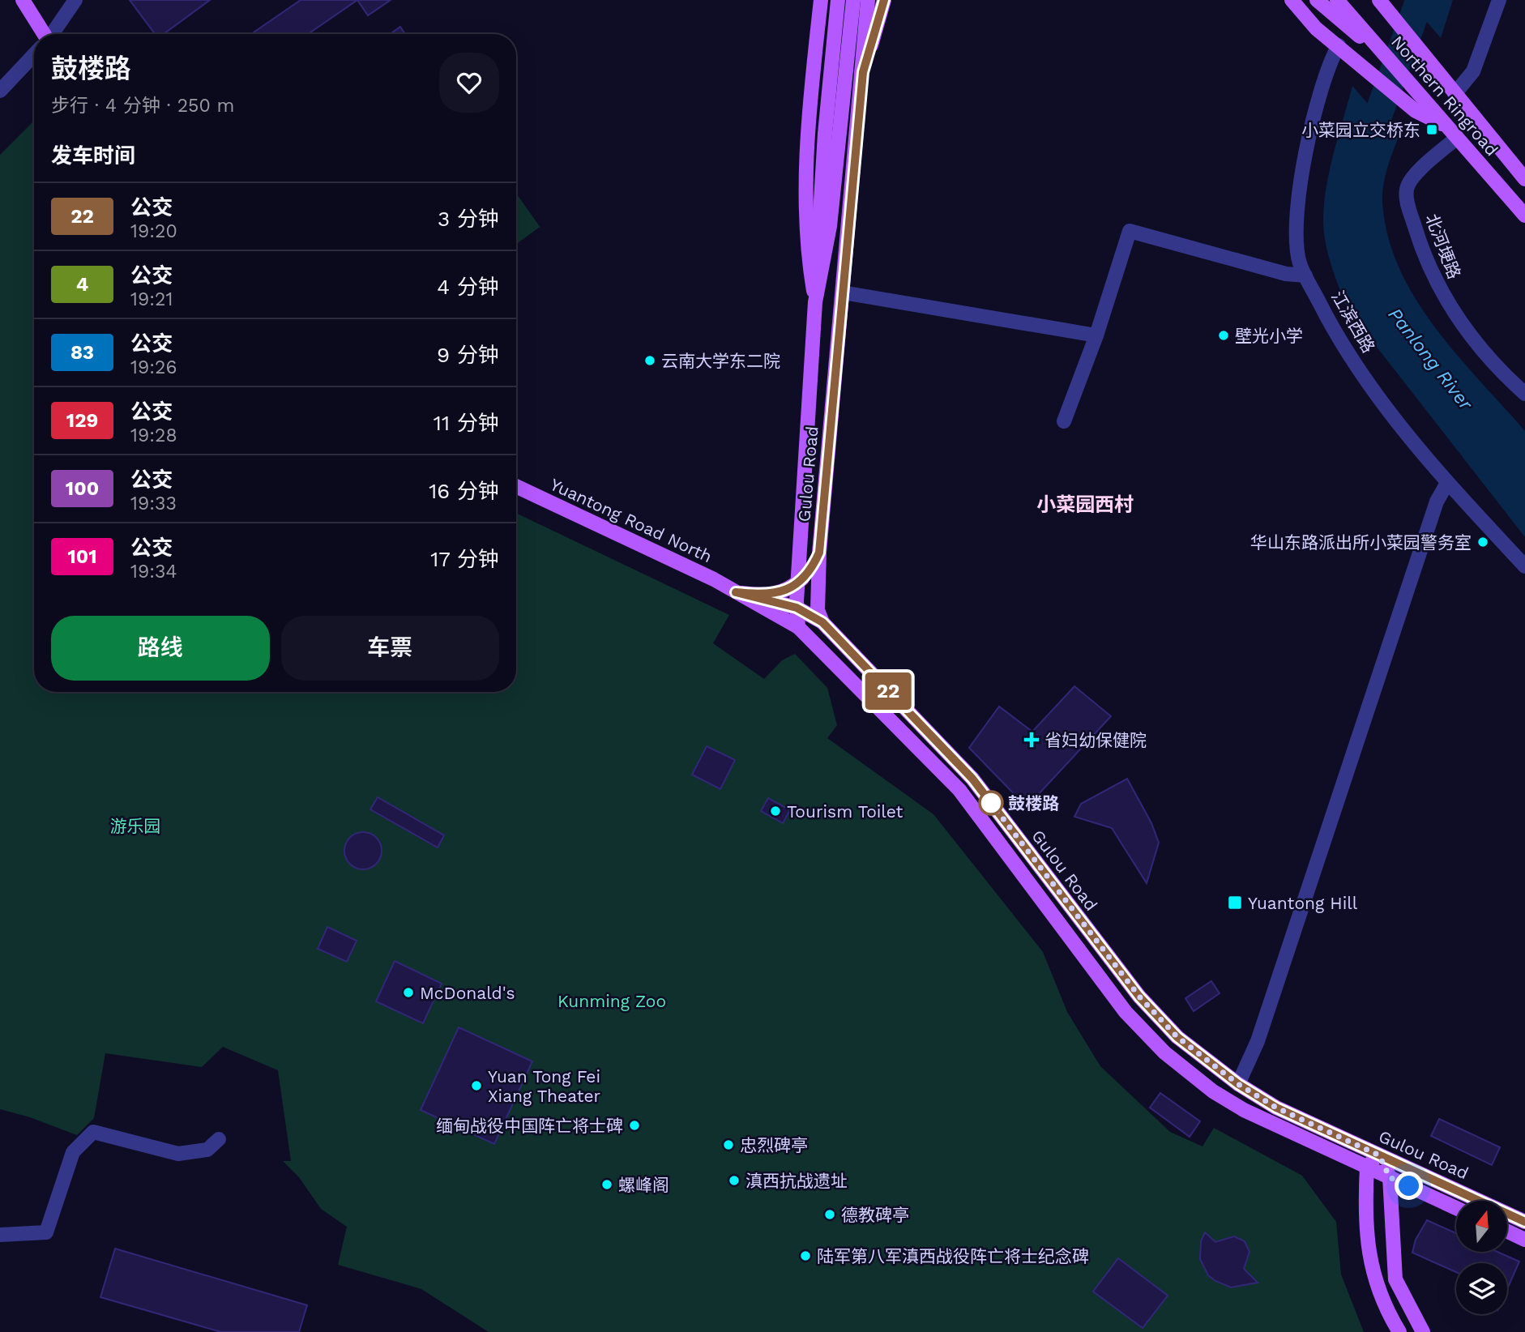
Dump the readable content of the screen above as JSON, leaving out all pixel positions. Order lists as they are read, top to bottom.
{
  "streets": {
    "main road": ["Northern Ringroad", "Gulou Road", "Yuantong Road North"],
    "street": ["北河埂路", "江滨西路"]
  },
  "crossings": [
    ["Northern Ringroad", "北河埂路"],
    ["Gulou Road", "Yuantong Road North"]
  ],
  "districts": ["小菜园西村"],
  "water": ["Panlong River"],
  "parks": ["游乐园", "Kunming Zoo"],
  "places": {
    "transit": ["小菜园立交桥东", "Yuantong Hill"],
    "other": [
      "壁光小学",
      "云南大学东二院",
      "华山东路派出所小菜园警务室",
      "鼓楼路",
      "Tourism Toilet",
      "McDonald's",
      "Yuan Tong Fei Xiang Theater",
      "缅甸战役中国阵亡将士碑",
      "忠烈碑亭",
      "滇西抗战遗址",
      "螺峰阁",
      "德教碑亭",
      "陆军第八军滇西战役阵亡将士纪念碑"
    ],
    "health": ["省妇幼保健院"]
  },
  "lines": ["bus line 22"],
  "north": "top",
  "page": {
    "on_map": "22",
    "heading": [
      ["鼓楼路", "步行 · 4 分钟 · 250 m"],
      "发车时间"
    ],
    "list": [
      {
        "mark": "22",
        "name": "公交",
        "note": "19:20",
        "value": "3 分钟"
      },
      {
        "mark": "4",
        "name": "公交",
        "note": "19:21",
        "value": "4 分钟"
      },
      {
        "mark": "83",
        "name": "公交",
        "note": "19:26",
        "value": "9 分钟"
      },
      {
        "mark": "129",
        "name": "公交",
        "note": "19:28",
        "value": "11 分钟"
      },
      {
        "mark": "100",
        "name": "公交",
        "note": "19:33",
        "value": "16 分钟"
      },
      {
        "mark": "101",
        "name": "公交",
        "note": "19:34",
        "value": "17 分钟"
      }
    ],
    "buttons": ["路线", "车票"]
  }
}
